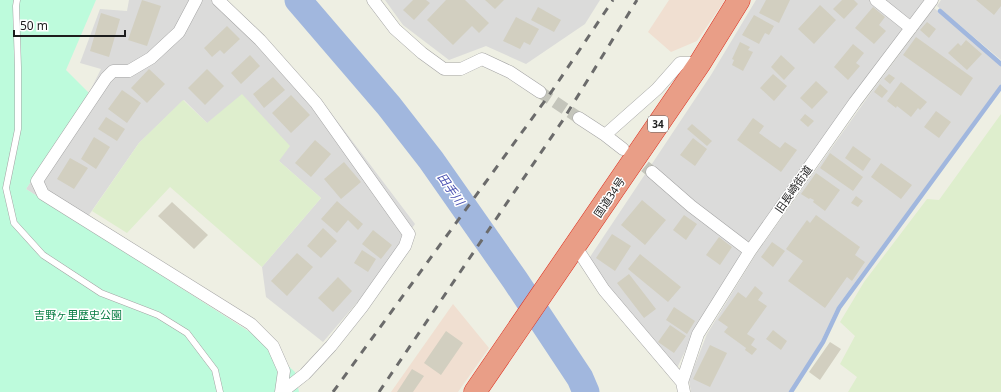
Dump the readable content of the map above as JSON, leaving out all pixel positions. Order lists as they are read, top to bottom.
{
  "streets": {
    "highway": ["34", "国道34号"],
    "street": ["旧長崎街道"]
  },
  "water": ["田手川"],
  "parks": ["吉野ヶ里歴史公園"],
  "scale_bar": "50 m"
}
